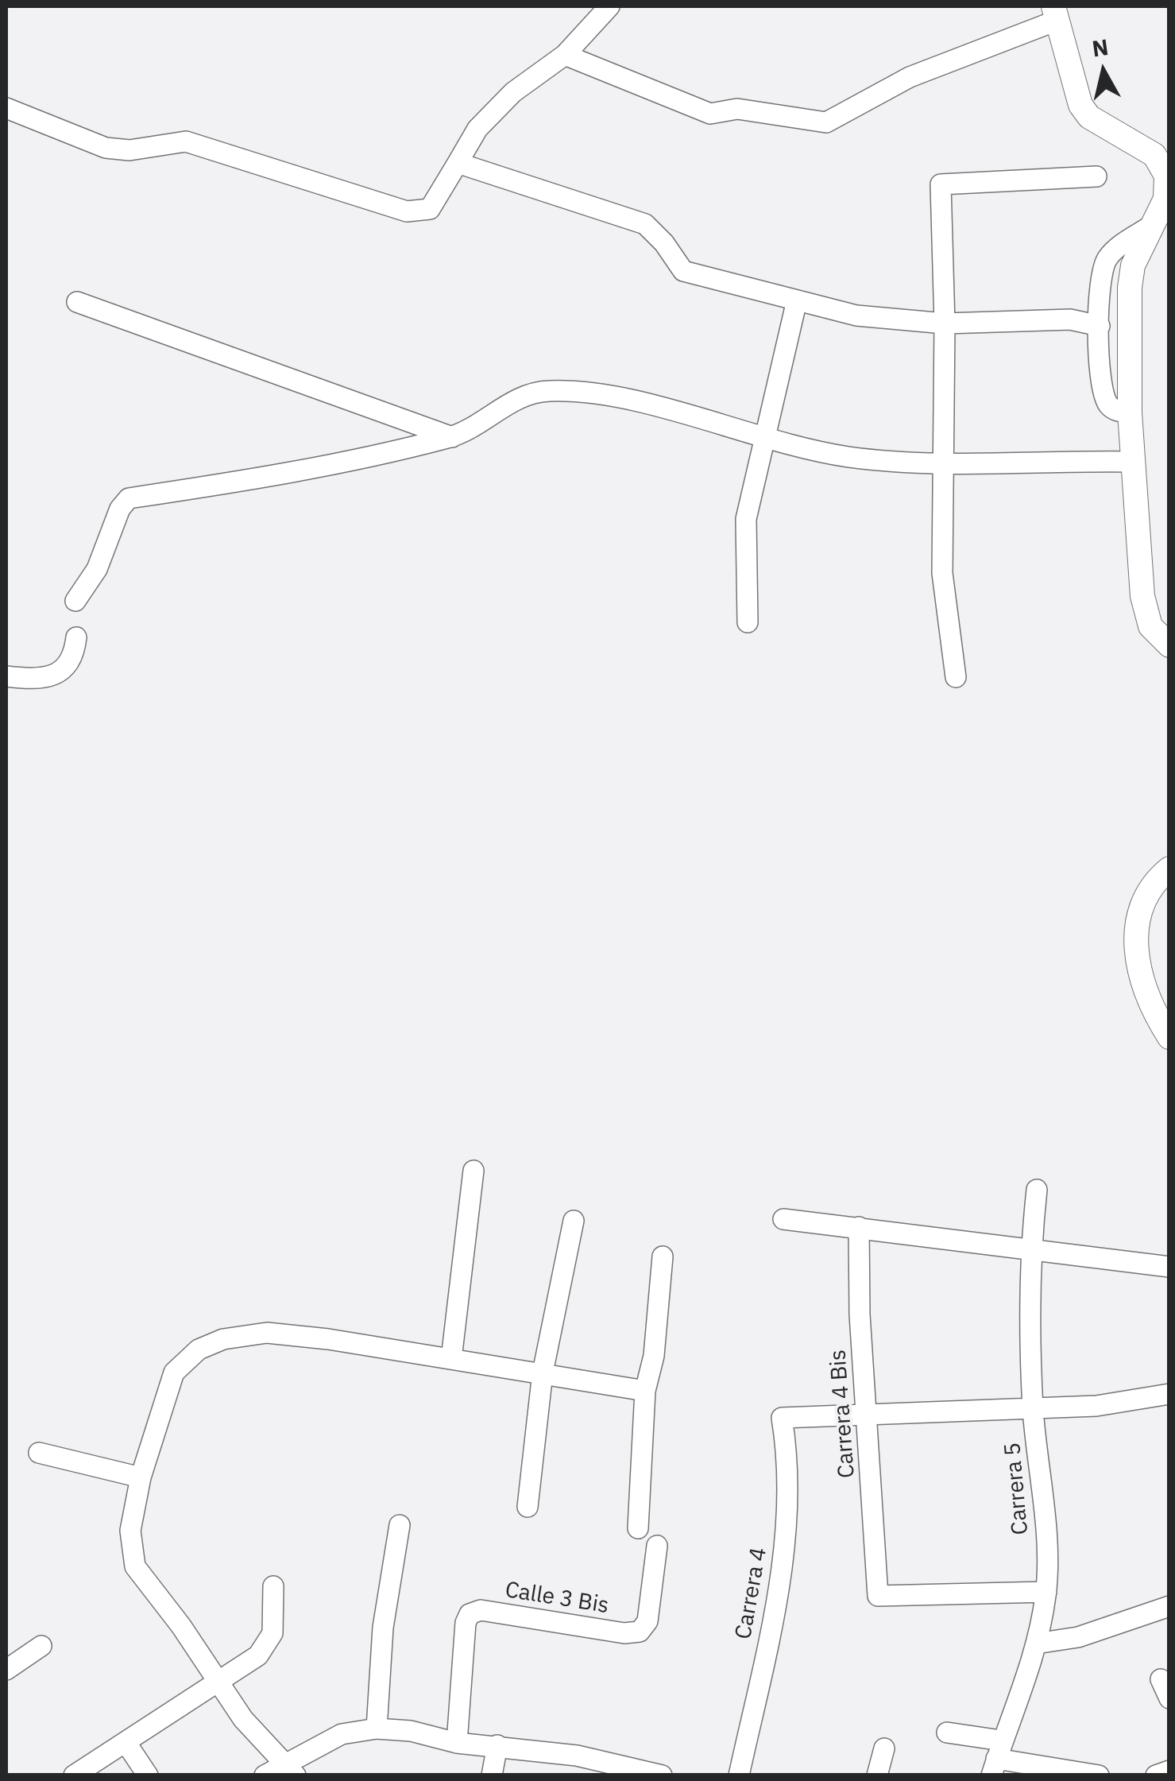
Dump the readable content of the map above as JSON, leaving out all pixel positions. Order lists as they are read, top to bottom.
{
  "streets": {
    "street": [
      "Carrera 4 Bis",
      "Carrera 5",
      "Carrera 4",
      "Calle 3 Bis"
    ]
  },
  "crossings": [
    ["Carrera 4 Bis", "Carrera 5"],
    ["Carrera 4 Bis", "Carrera 4"]
  ],
  "north": "top"
}
